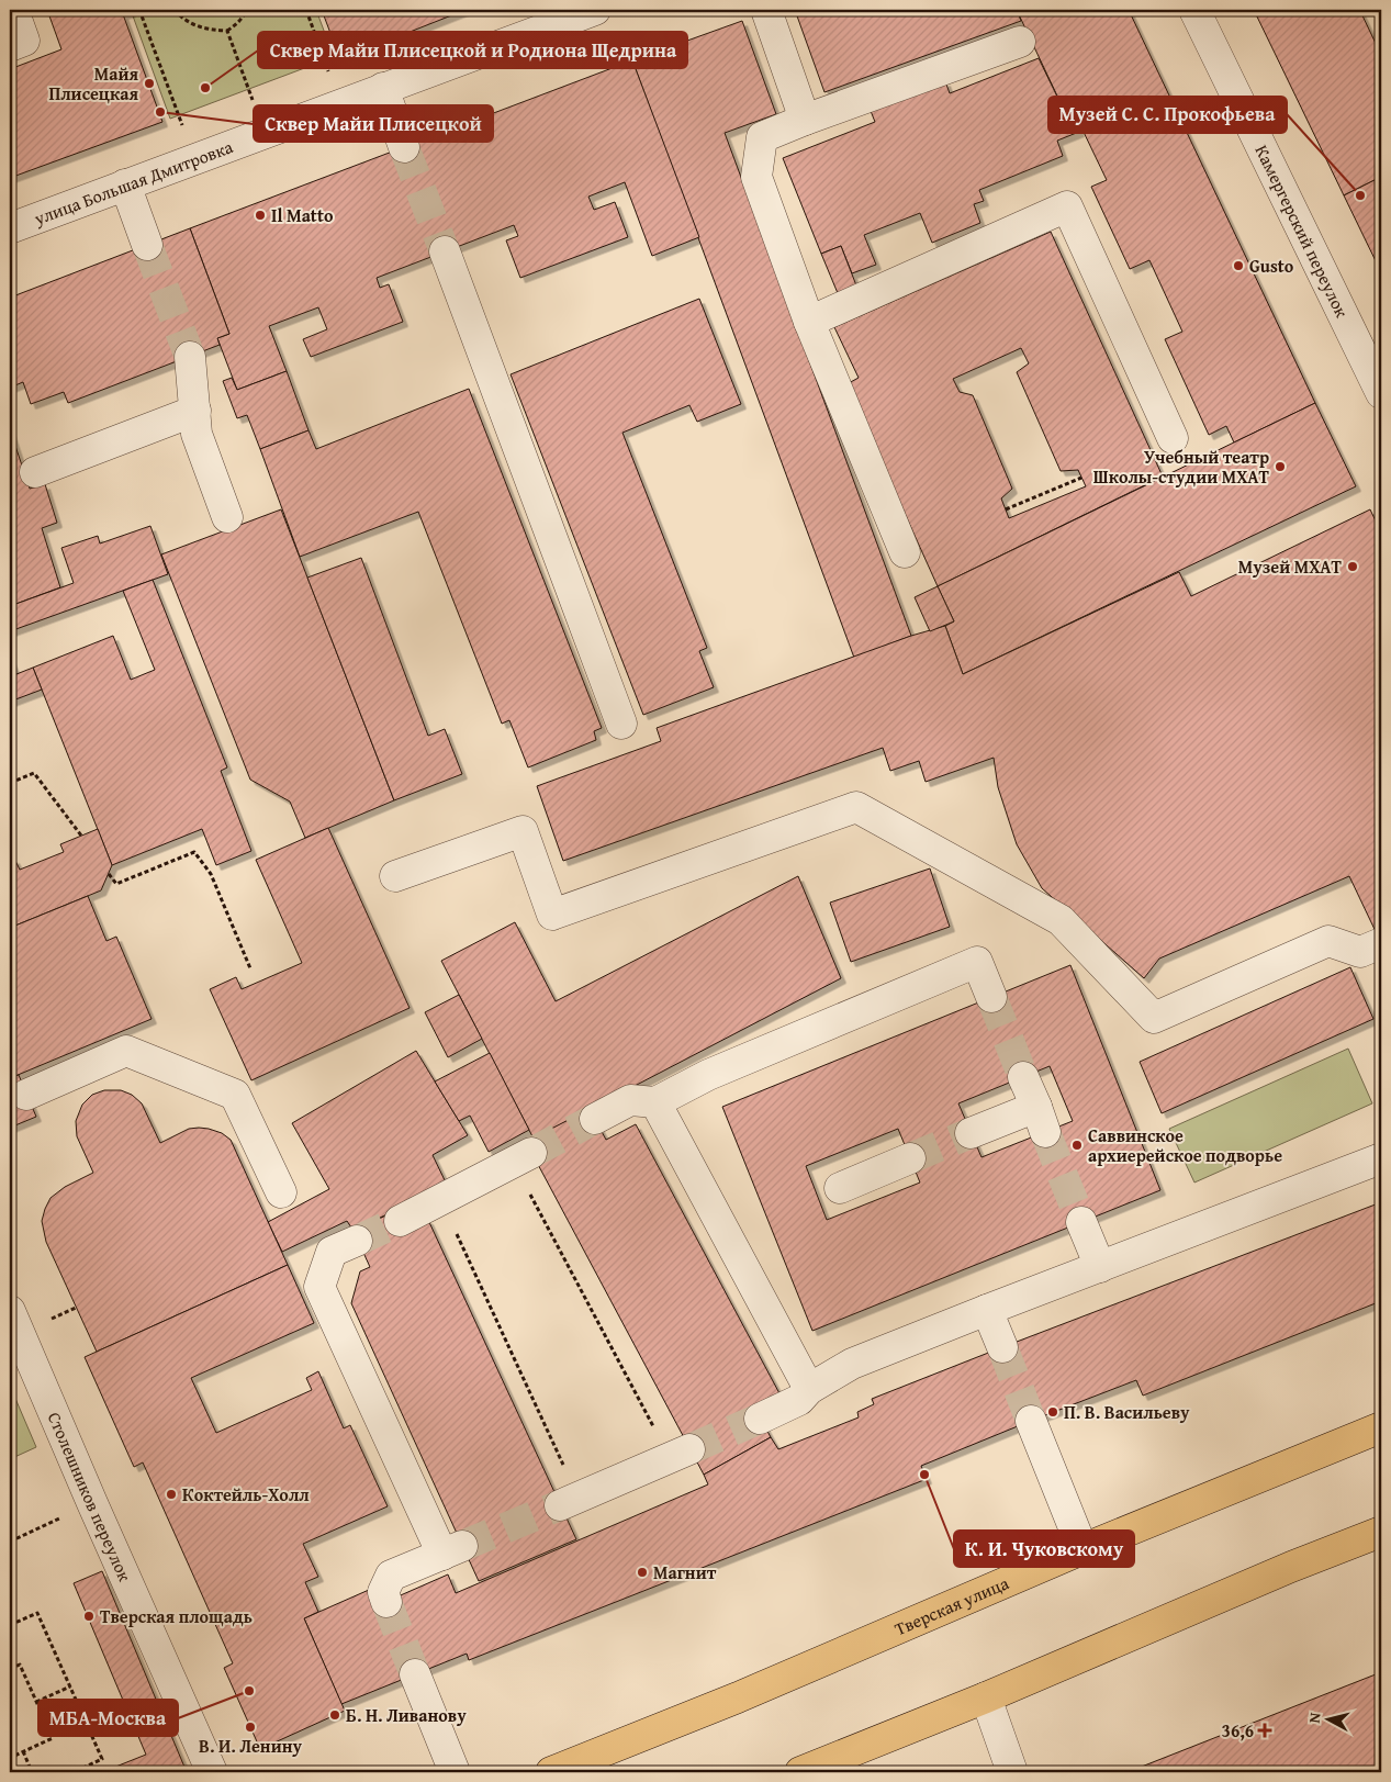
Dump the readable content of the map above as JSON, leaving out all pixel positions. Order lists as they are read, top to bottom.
{
  "streets": {
    "main road": ["Тверская улица"],
    "street": ["улица Большая Дмитровка", "Камергерский переулок", "Столешников переулок"]
  },
  "places": {
    "other": [
      "Майя Плисецкая",
      "Сквер Майи Плисецкой и Родиона Щедрина",
      "Сквер Майи Плисецкой",
      "Музей С. С. Прокофьева",
      "Il Matto",
      "Gusto",
      "Учебный театр Школы-студии МХАТ",
      "Музей МХАТ",
      "Саввинское архиерейское подворье",
      "П. В. Васильеву",
      "К. И. Чуковскому",
      "Коктейль-Холл",
      "Магнит",
      "Тверская площадь",
      "МБА-Москва",
      "Б. Н. Ливанову",
      "В. И. Ленину"
    ],
    "health": ["36,6"]
  },
  "north": "left"
}
